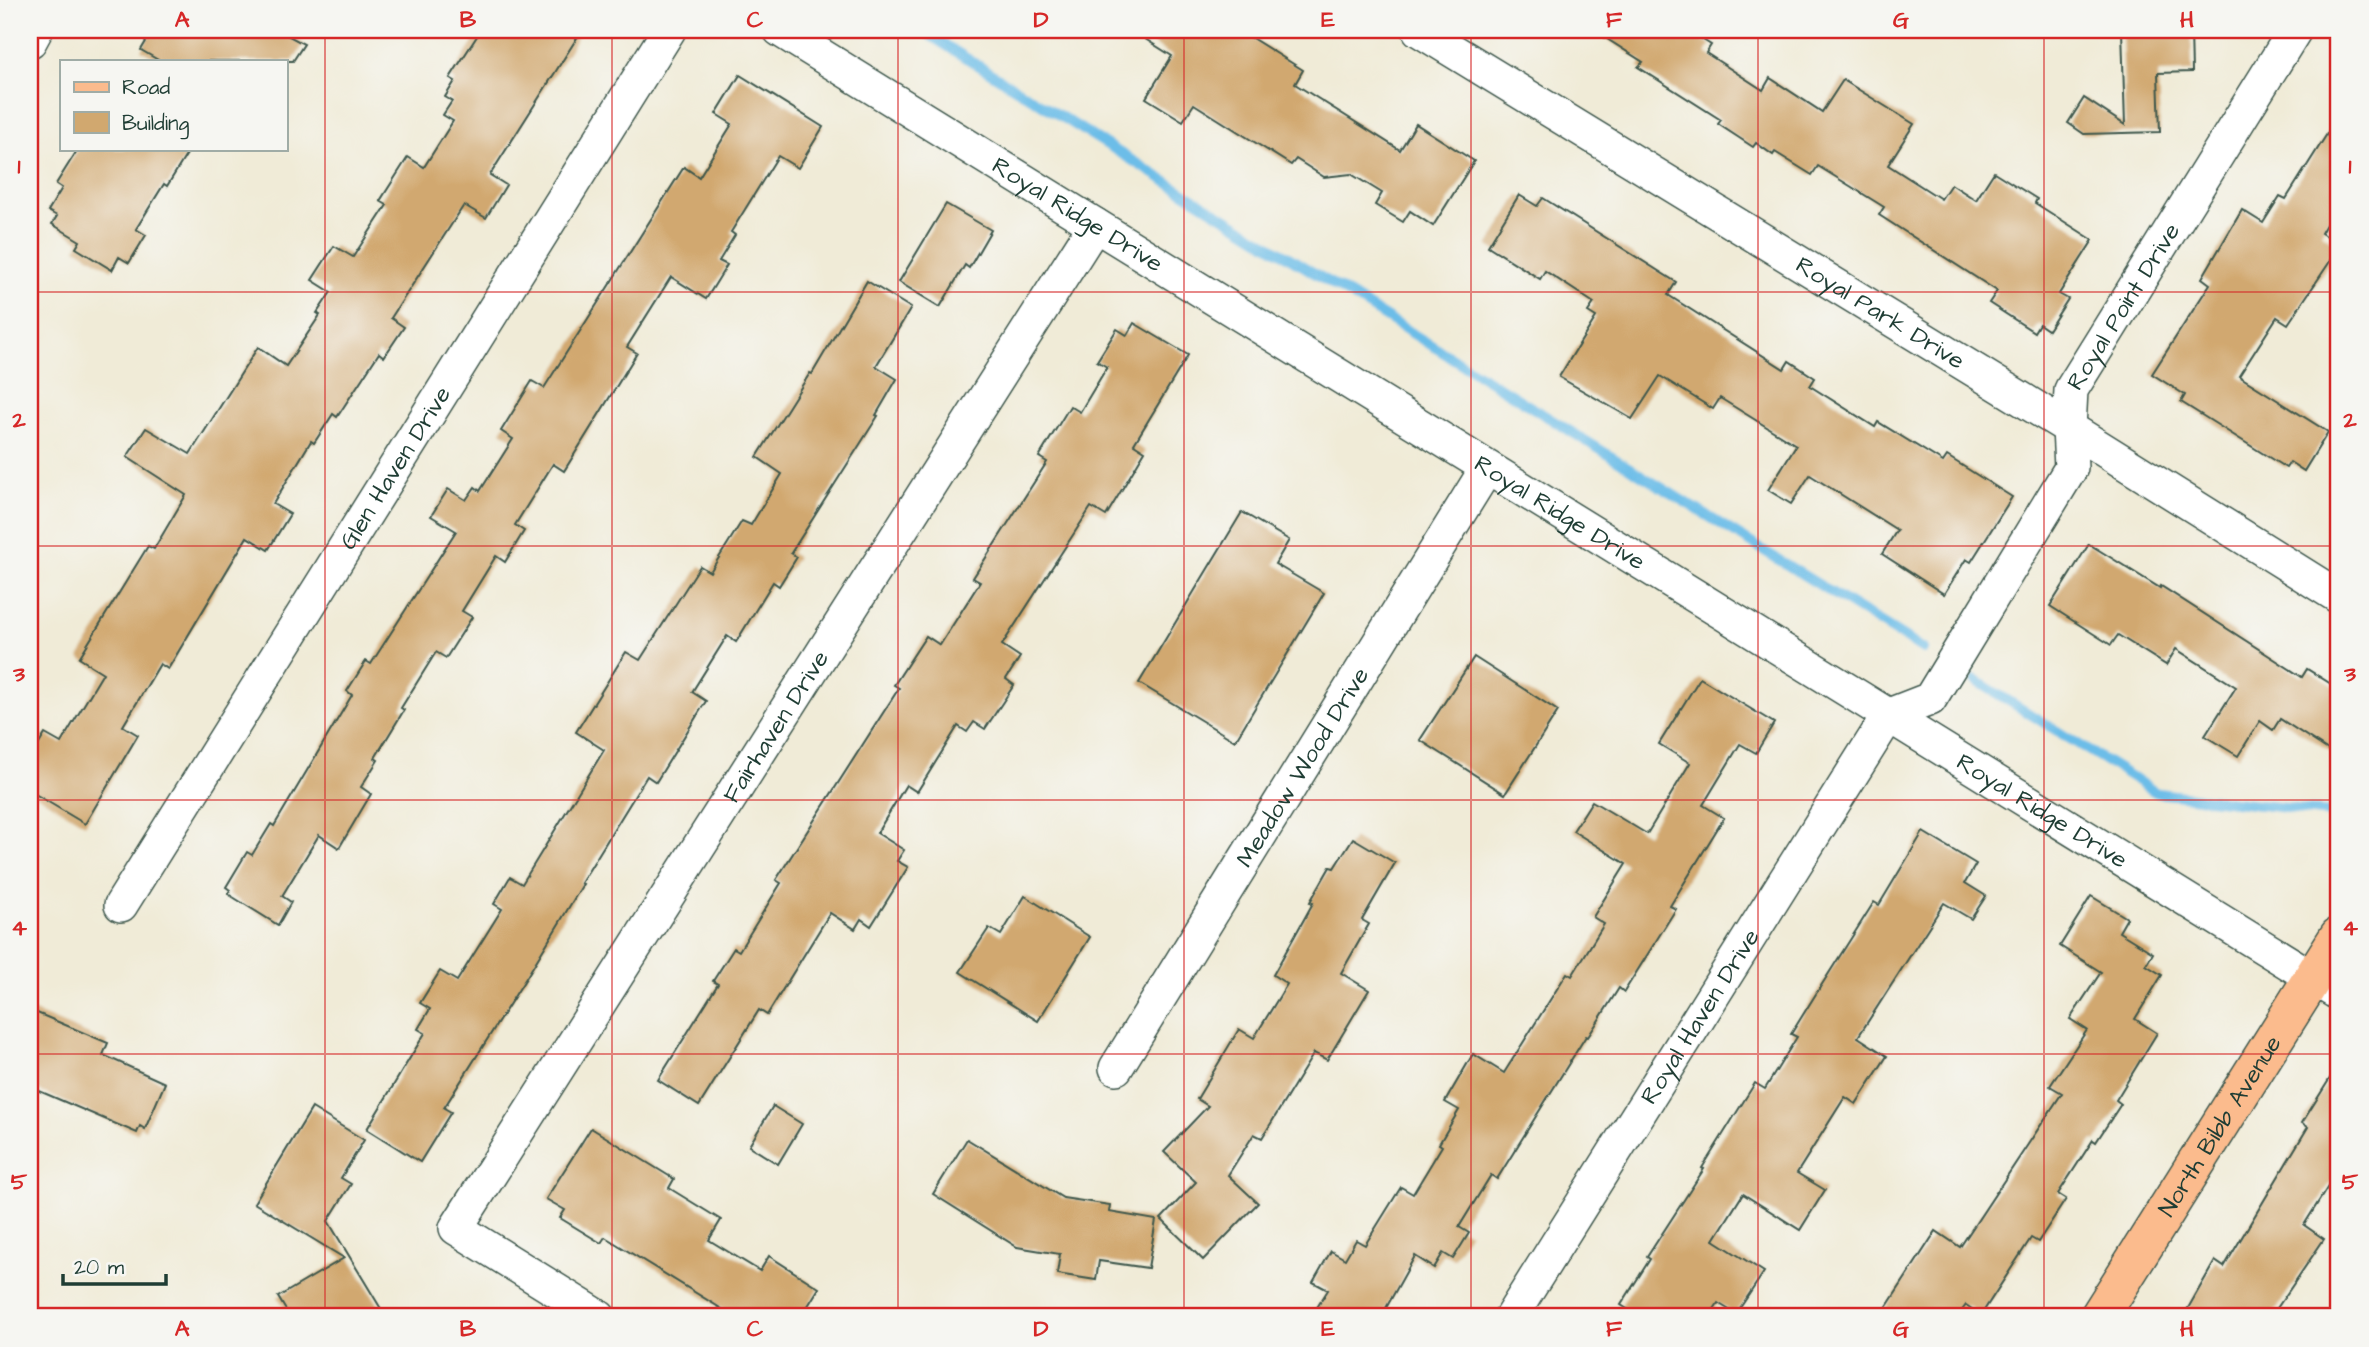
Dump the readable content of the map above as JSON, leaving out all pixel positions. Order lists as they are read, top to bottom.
{
  "streets": {
    "main road": ["North Bibb Avenue"],
    "street": [
      "Royal Ridge Drive",
      "Royal Point Drive",
      "Royal Park Drive",
      "Glen Haven Drive",
      "Fairhaven Drive",
      "Meadow Wood Drive",
      "Royal Haven Drive"
    ]
  },
  "crossings": [
    ["Royal Ridge Drive", "Royal Point Drive"],
    ["Royal Ridge Drive", "Fairhaven Drive"],
    ["Royal Ridge Drive", "Meadow Wood Drive"],
    ["Royal Ridge Drive", "Royal Haven Drive"],
    ["Royal Ridge Drive", "North Bibb Avenue"],
    ["Royal Point Drive", "Royal Park Drive"],
    ["Royal Point Drive", "Royal Haven Drive"]
  ],
  "legend": ["Road", "Building"],
  "scale_bar": "20 m",
  "grid": {
    "columns": [
      "A",
      "B",
      "C",
      "D",
      "E",
      "F",
      "G",
      "H"
    ],
    "rows": [
      "1",
      "2",
      "3",
      "4",
      "5"
    ]
  }
}
